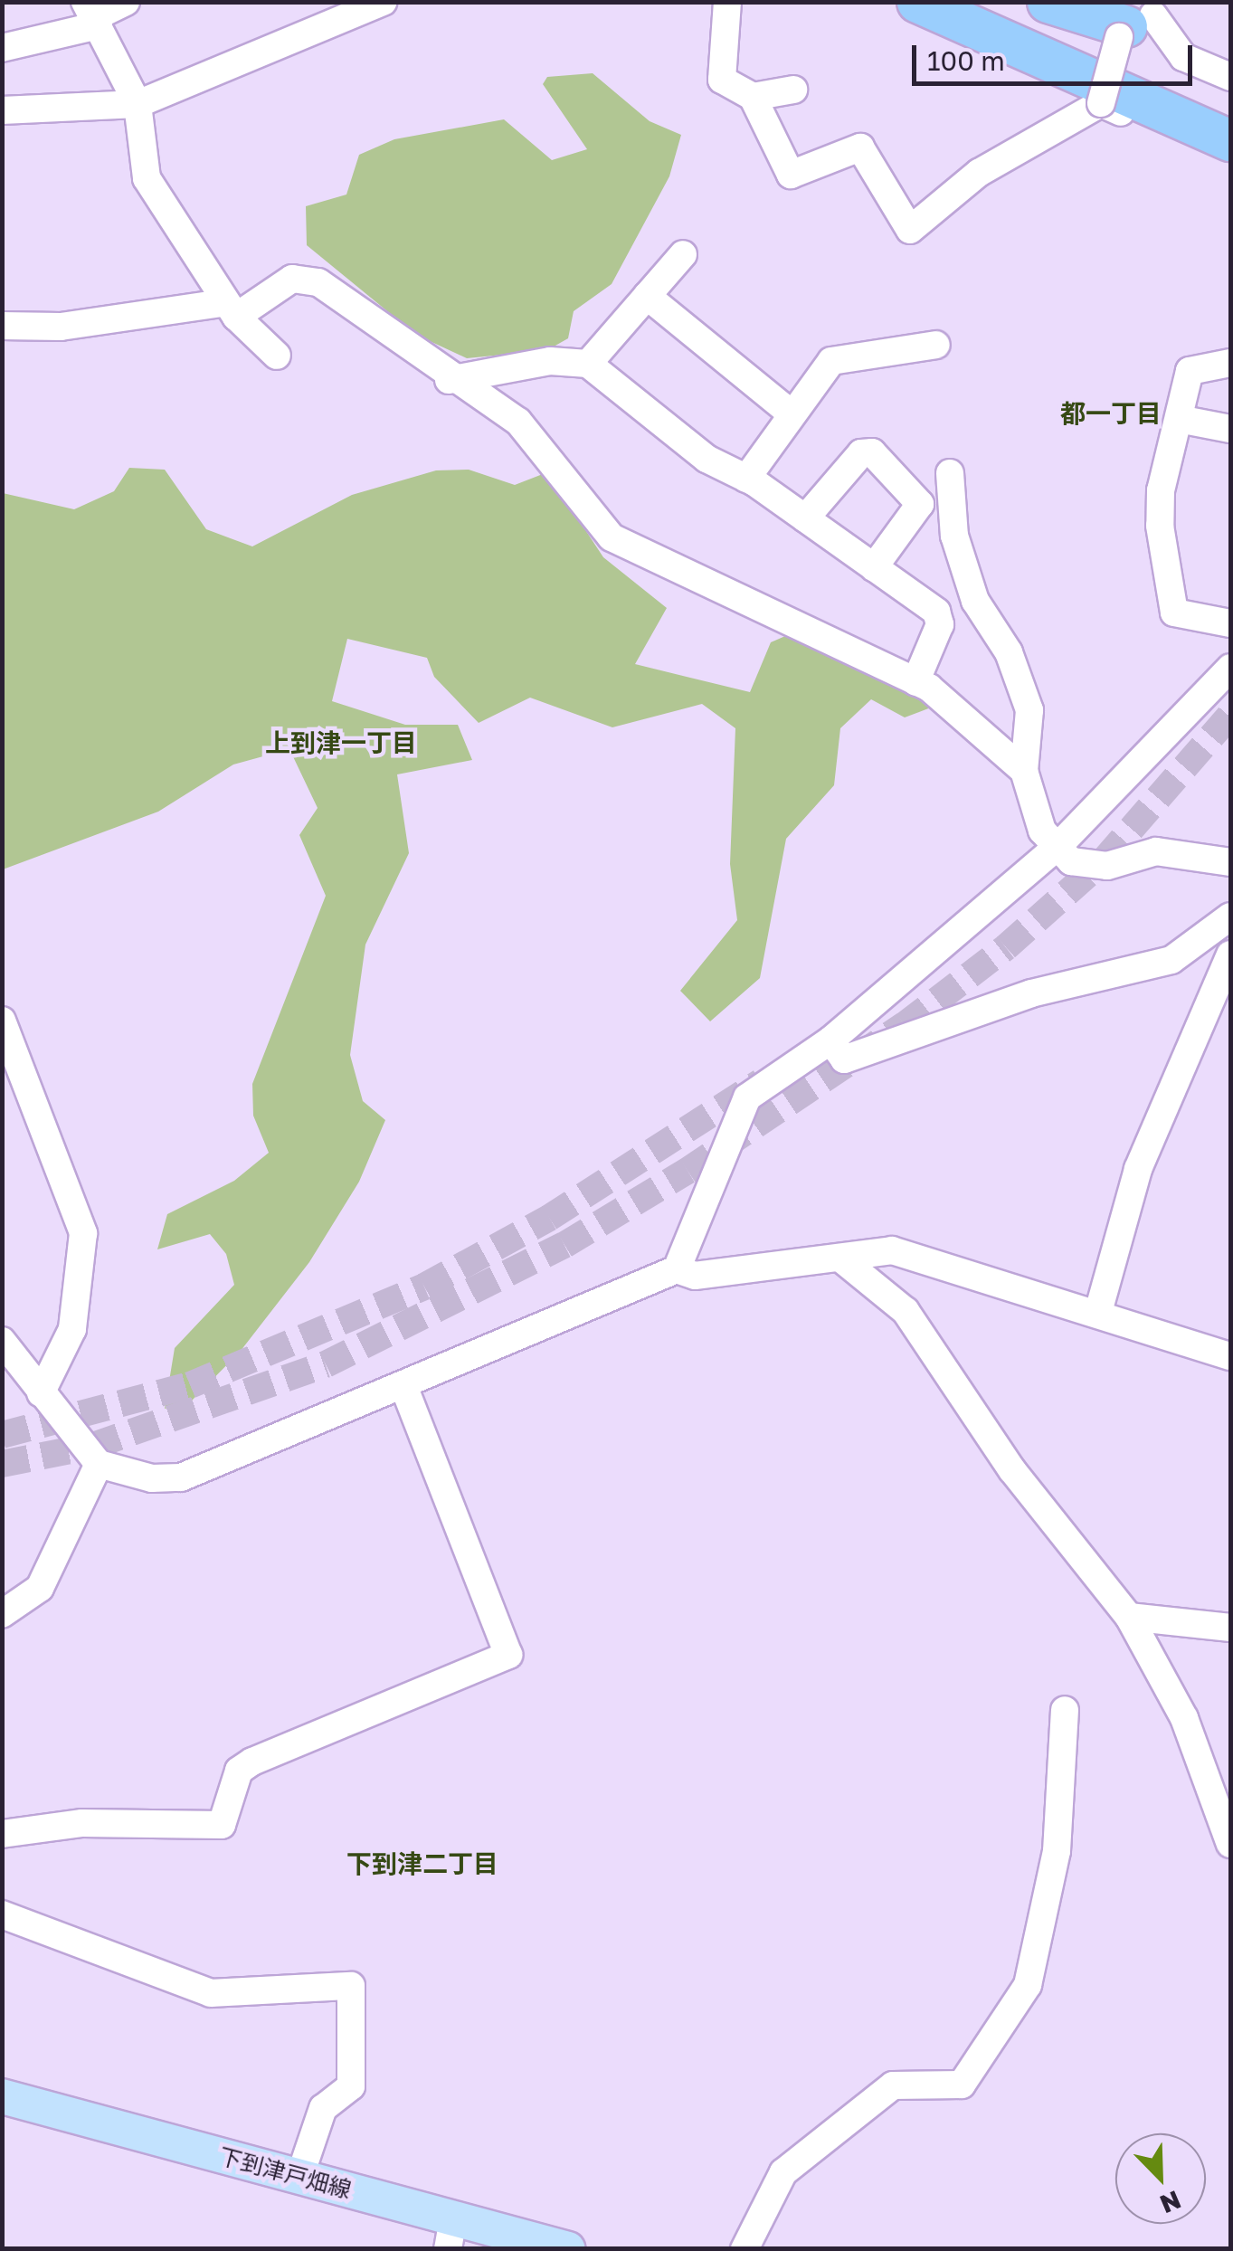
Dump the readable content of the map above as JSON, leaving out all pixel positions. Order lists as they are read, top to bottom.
{
  "streets": {
    "main road": ["下到津戸畑線"]
  },
  "districts": ["都一丁目", "上到津一丁目", "下到津二丁目"],
  "scale_bar": "100 m",
  "north": "bottom right"
}
